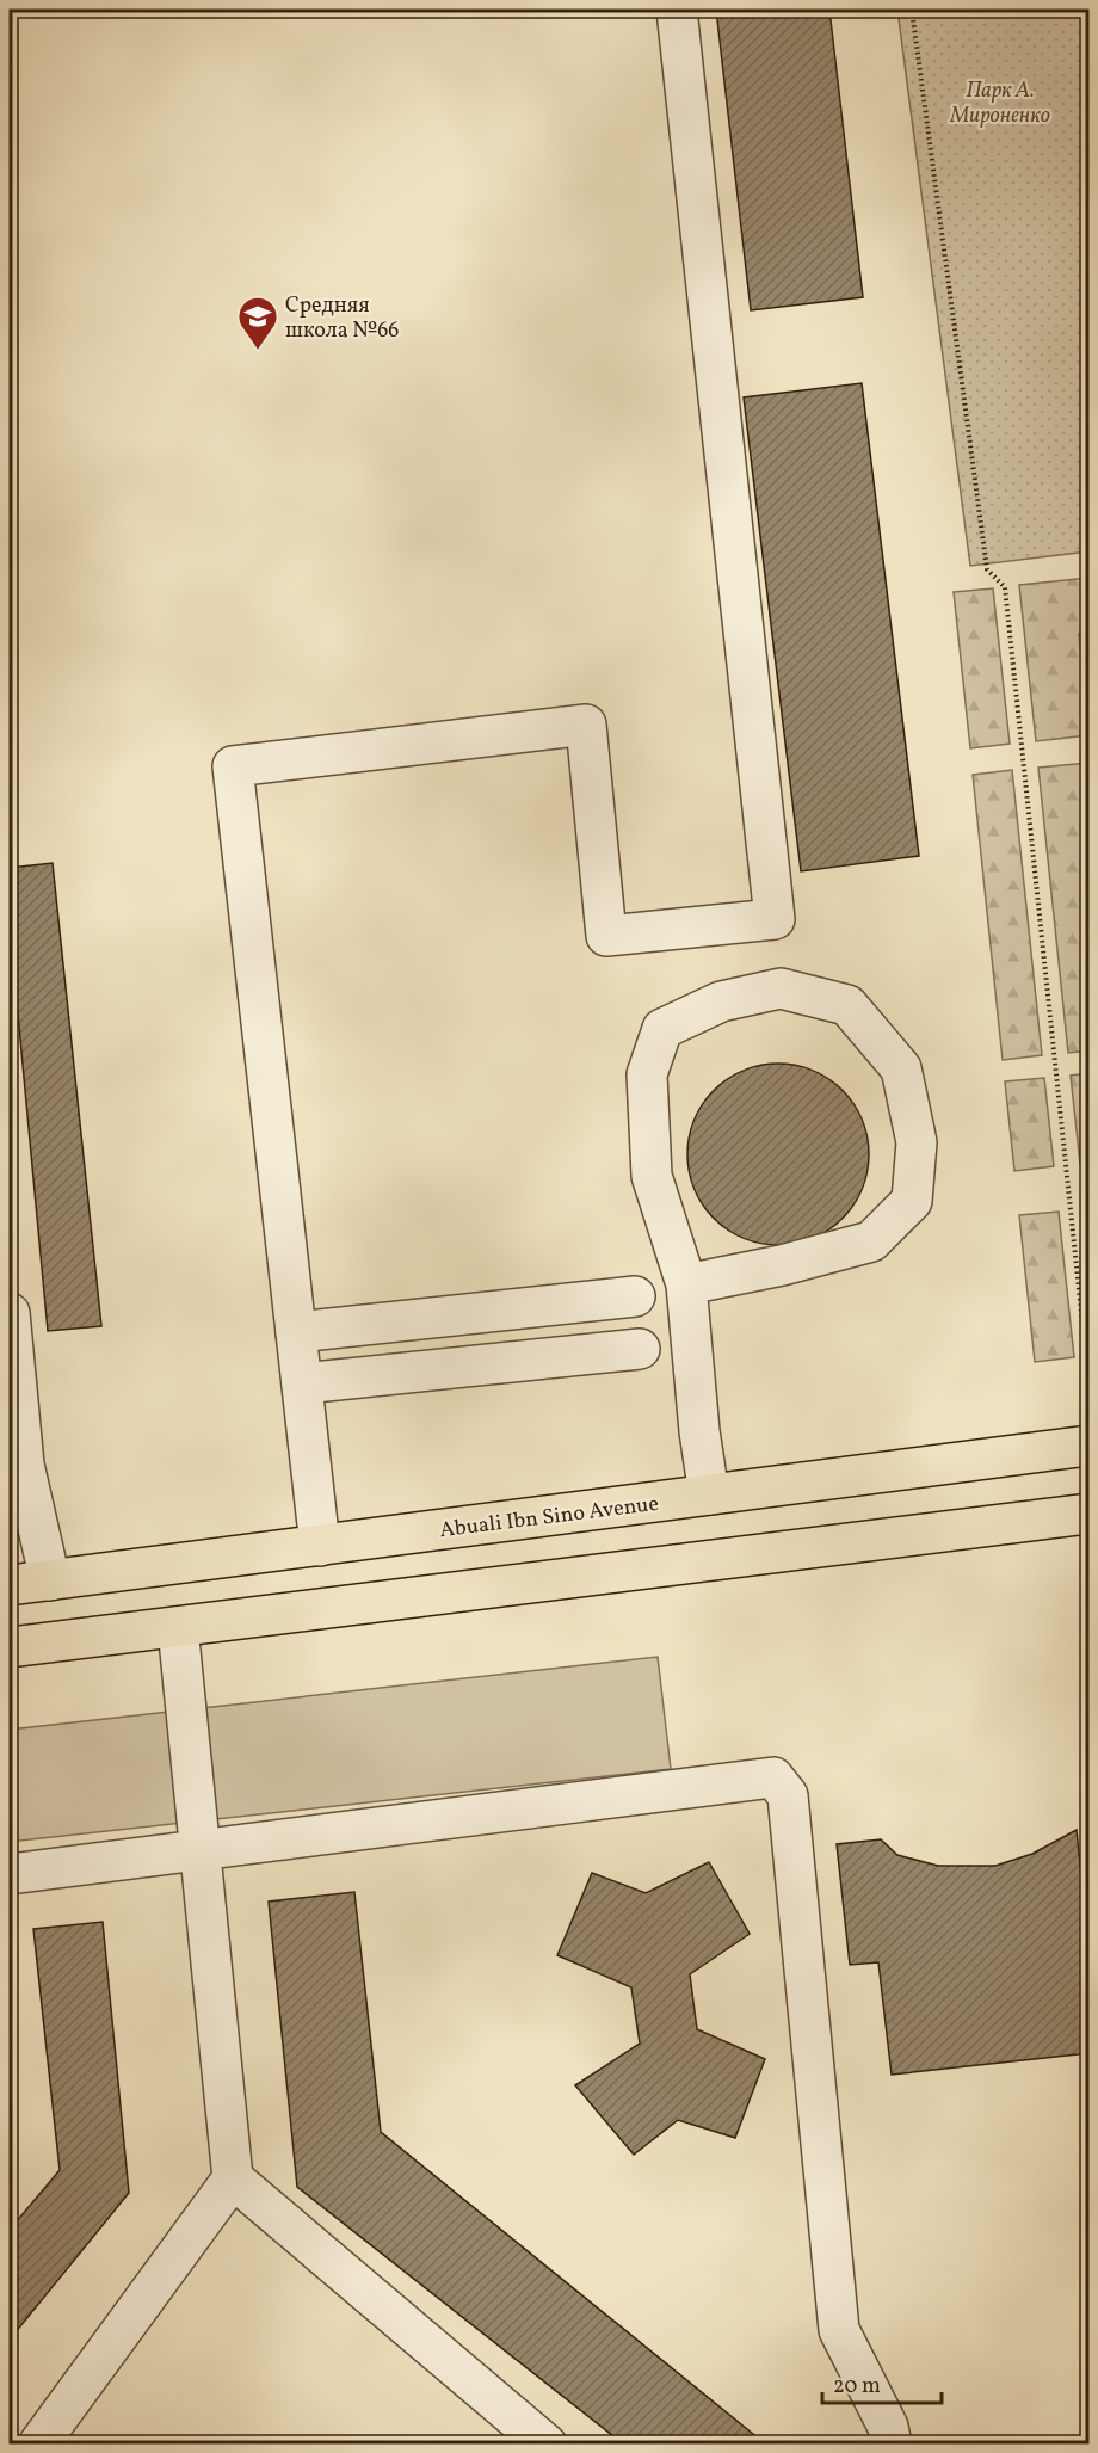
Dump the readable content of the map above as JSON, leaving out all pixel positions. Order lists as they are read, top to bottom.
{
  "streets": {
    "main road": ["Abuali Ibn Sino Avenue"]
  },
  "parks": ["Парк А. Мироненко"],
  "places": {
    "school or university": ["Средняя школа №66"]
  },
  "scale_bar": "20 m"
}
